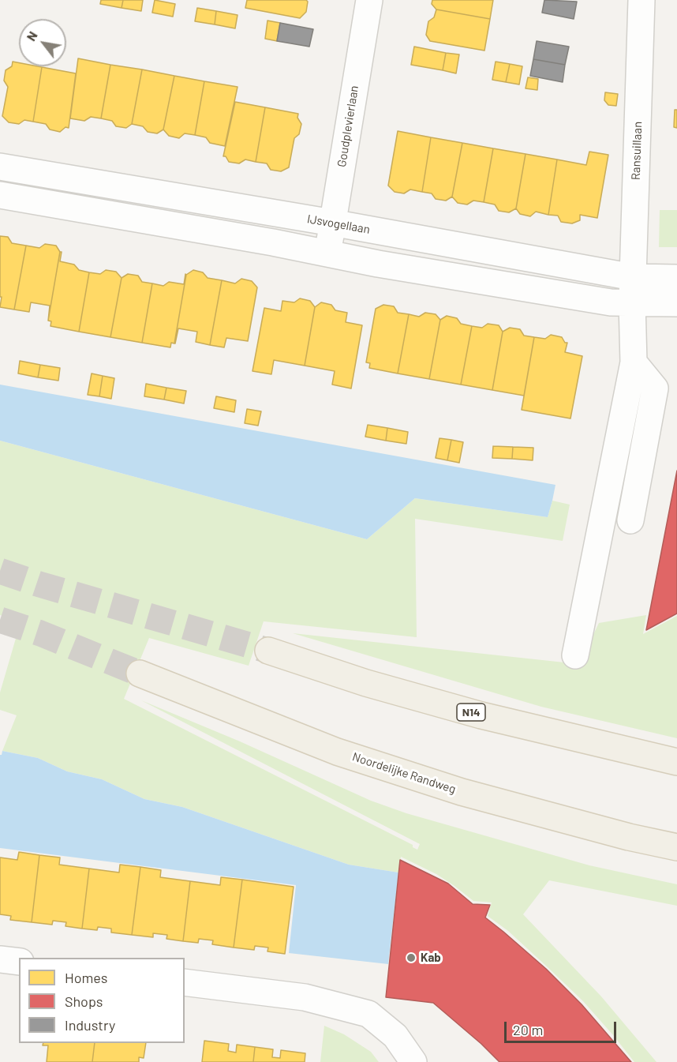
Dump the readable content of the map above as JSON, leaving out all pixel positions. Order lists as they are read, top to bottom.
{
  "streets": {
    "main road": ["N14", "Noordelijke Randweg"],
    "street": ["Goudplevierlaan", "Ransuillaan", "IJsvogellaan"]
  },
  "crossings": [
    ["Goudplevierlaan", "IJsvogellaan"],
    ["Ransuillaan", "IJsvogellaan"]
  ],
  "places": ["Kab"],
  "legend": ["Homes", "Shops", "Industry"],
  "scale_bar": "20 m",
  "north": "top left"
}
